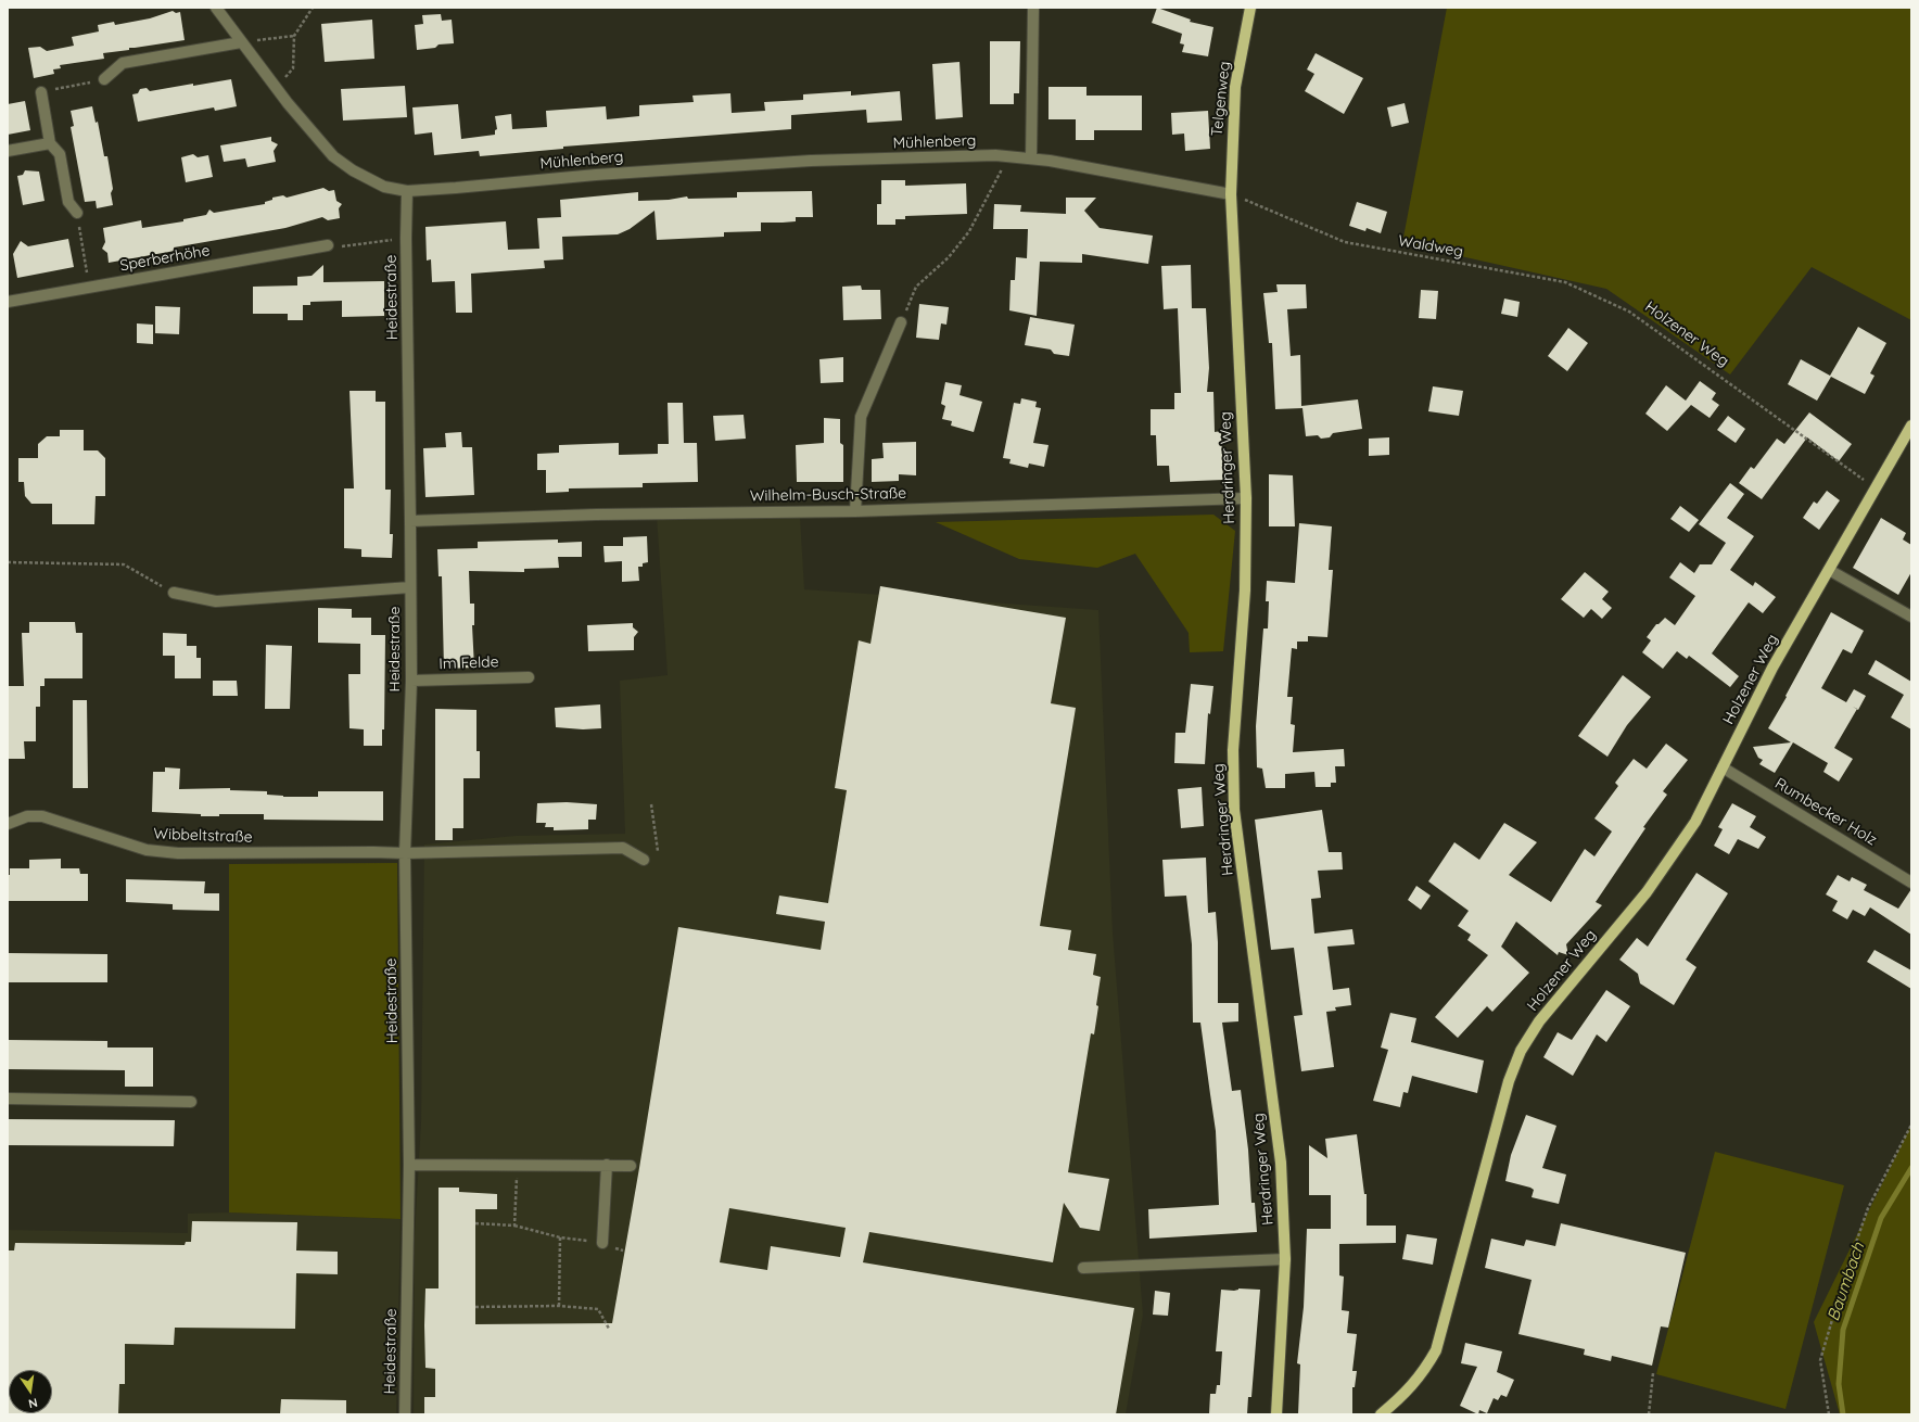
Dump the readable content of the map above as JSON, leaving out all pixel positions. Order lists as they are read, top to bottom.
{
  "streets": {
    "main road": ["Telgenweg", "Holzener Weg", "Herdringer Weg"],
    "street": [
      "Mühlenberg",
      "Sperberhöhe",
      "Heidestraße",
      "Wilhelm-Busch-Straße",
      "Im Felde",
      "Rumbecker Holz",
      "Wibbeltstraße"
    ],
    "path": ["Waldweg"]
  },
  "crossings": [
    ["Telgenweg", "Mühlenberg"],
    ["Telgenweg", "Waldweg"],
    ["Telgenweg", "Herdringer Weg"],
    ["Mühlenberg", "Waldweg"],
    ["Mühlenberg", "Heidestraße"],
    ["Mühlenberg", "Herdringer Weg"],
    ["Waldweg", "Holzener Weg"],
    ["Waldweg", "Herdringer Weg"],
    ["Heidestraße", "Wilhelm-Busch-Straße"],
    ["Heidestraße", "Im Felde"],
    ["Heidestraße", "Wibbeltstraße"],
    ["Holzener Weg", "Rumbecker Holz"],
    ["Herdringer Weg", "Wilhelm-Busch-Straße"]
  ],
  "water": ["Baumbach"],
  "north": "bottom"
}
